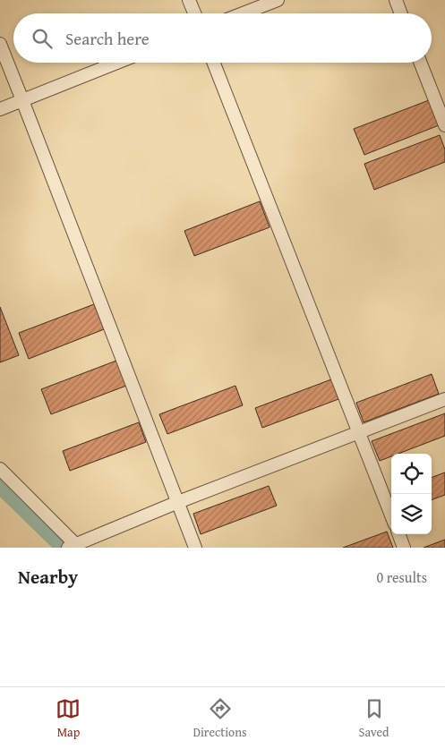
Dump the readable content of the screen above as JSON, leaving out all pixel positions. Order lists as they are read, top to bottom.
{
  "page": {
    "search": "Search here",
    "heading": ["Nearby", "0 results"],
    "nav": ["Map", "Directions", "Saved"]
  }
}
